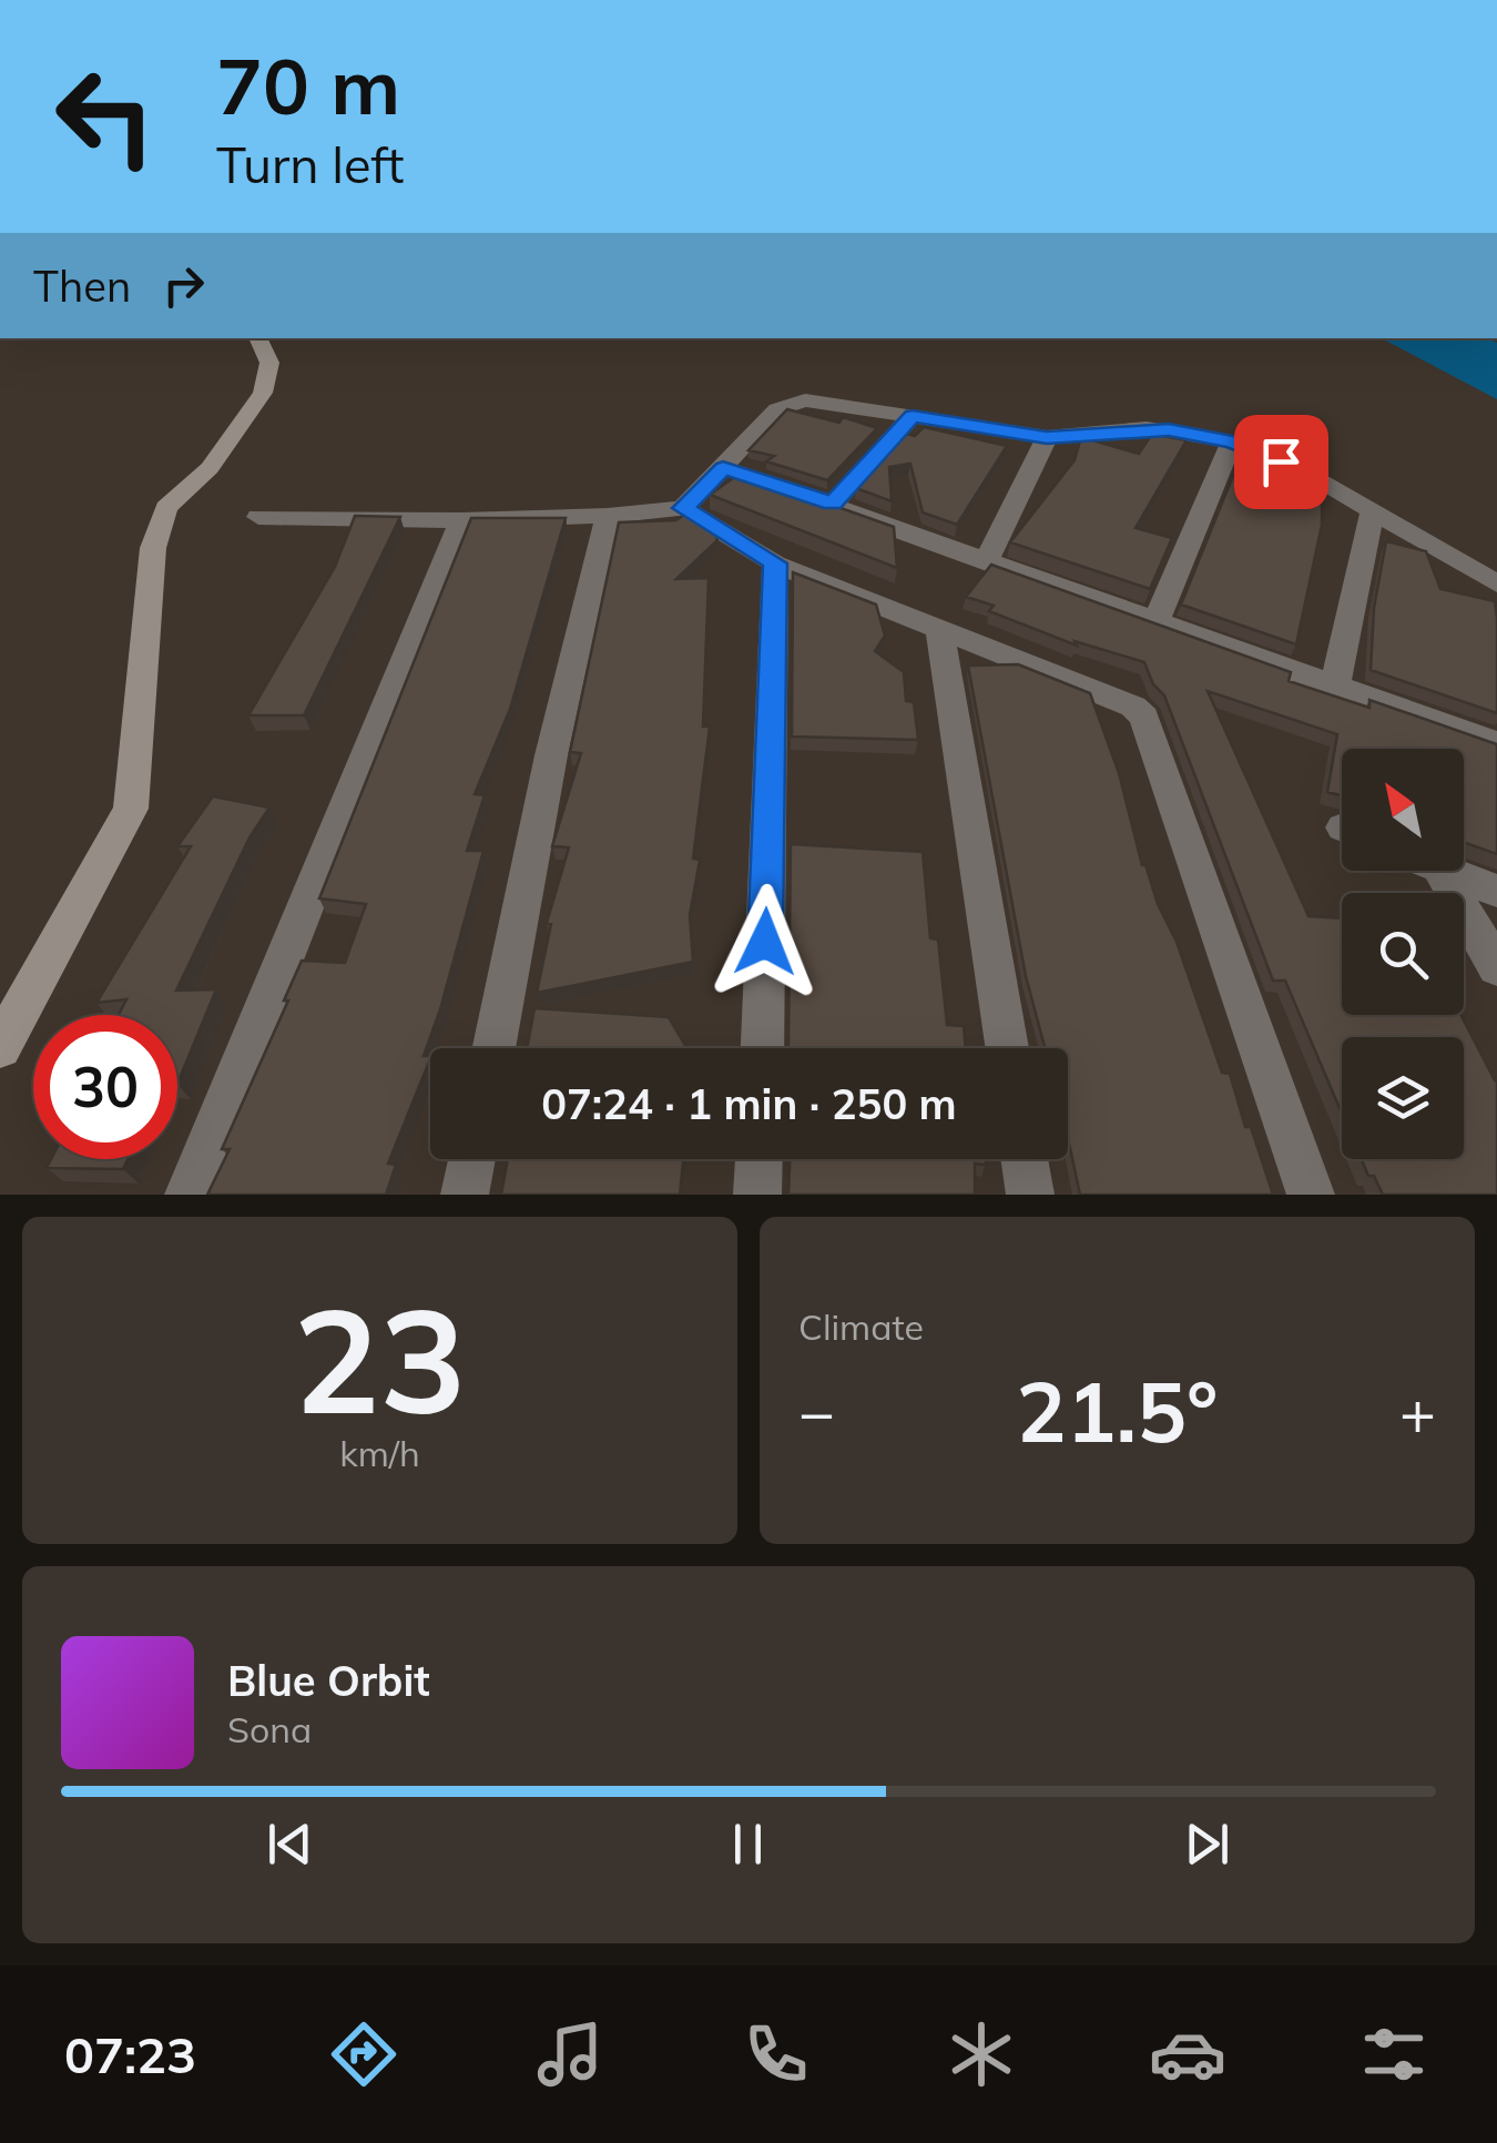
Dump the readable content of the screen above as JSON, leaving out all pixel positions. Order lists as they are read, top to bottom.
{
  "north": "top left",
  "page": {
    "turn": ["70 m", "Turn left"],
    "then": "Then",
    "limit": "30",
    "trip": "07:24 · 1 min · 250 m",
    "tile": [
      ["23", "km/h"],
      "Climate"
    ],
    "heat": ["−", "21.5°", "+"],
    "song": ["Blue Orbit", "Sona"],
    "tabs": "07:23"
  }
}
